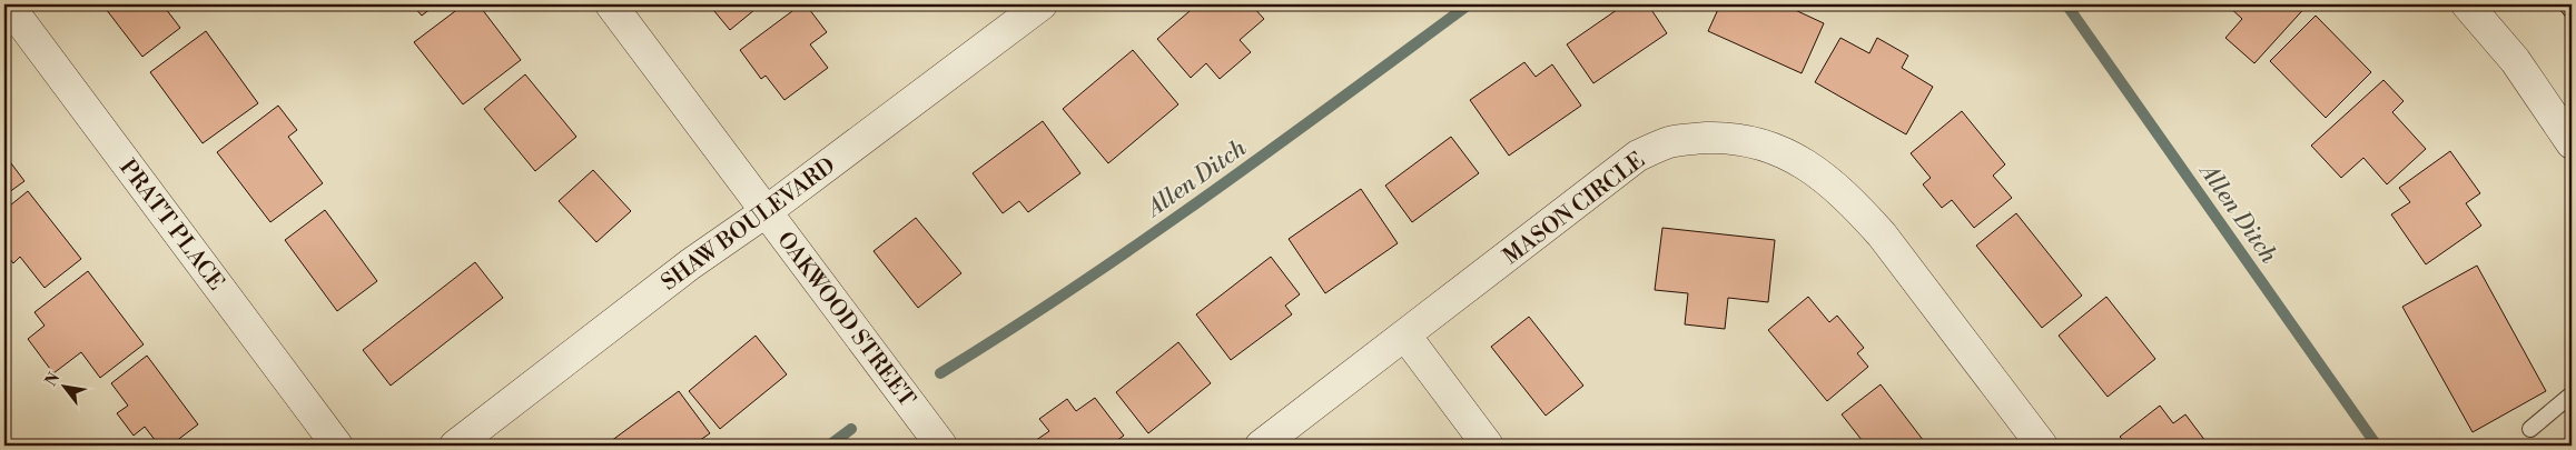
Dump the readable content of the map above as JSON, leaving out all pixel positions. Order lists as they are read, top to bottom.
{
  "streets": {
    "street": [
      "MASON CIRCLE",
      "SHAW BOULEVARD",
      "PRATT PLACE",
      "OAKWOOD STREET"
    ]
  },
  "crossings": [
    ["SHAW BOULEVARD", "OAKWOOD STREET"]
  ],
  "water": ["Allen Ditch"],
  "north": "top left"
}
